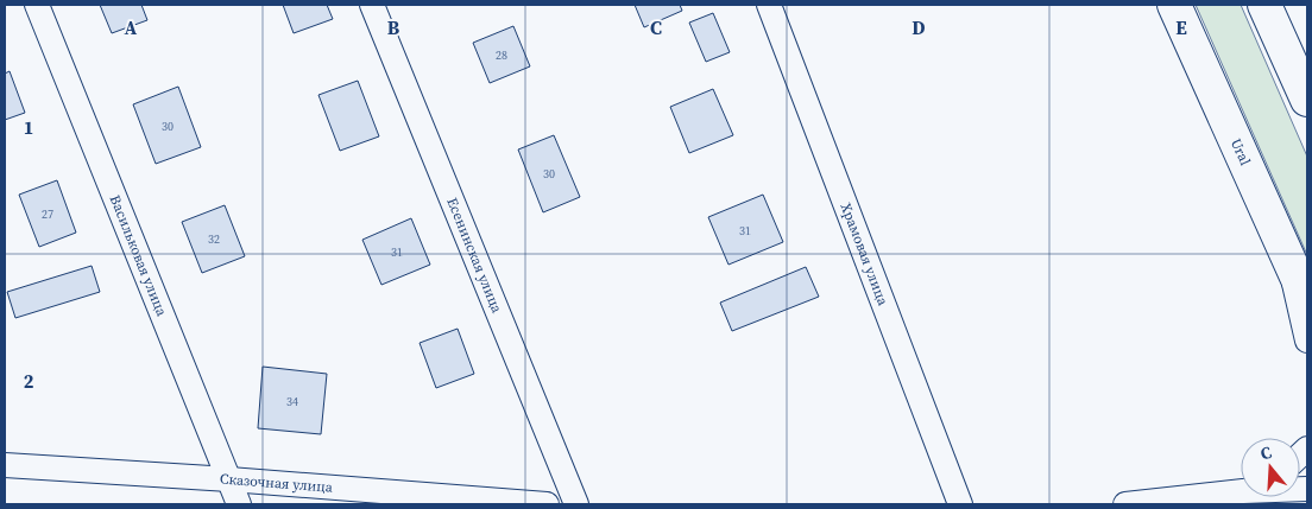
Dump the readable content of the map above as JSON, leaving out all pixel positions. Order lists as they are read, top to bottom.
{
  "streets": {
    "main road": ["Ural"],
    "street": [
      "Есенинская улица",
      "Храмовая улица",
      "Васильковая улица",
      "Сказочная улица"
    ]
  },
  "crossings": [
    ["Васильковая улица", "Сказочная улица"]
  ],
  "house_numbers": [
    "28",
    "30",
    "30",
    "27",
    "31",
    "32",
    "31",
    "34"
  ],
  "north": "top",
  "grid": {
    "columns": [
      "A",
      "B",
      "C",
      "D",
      "E"
    ],
    "rows": ["1", "2"]
  }
}
